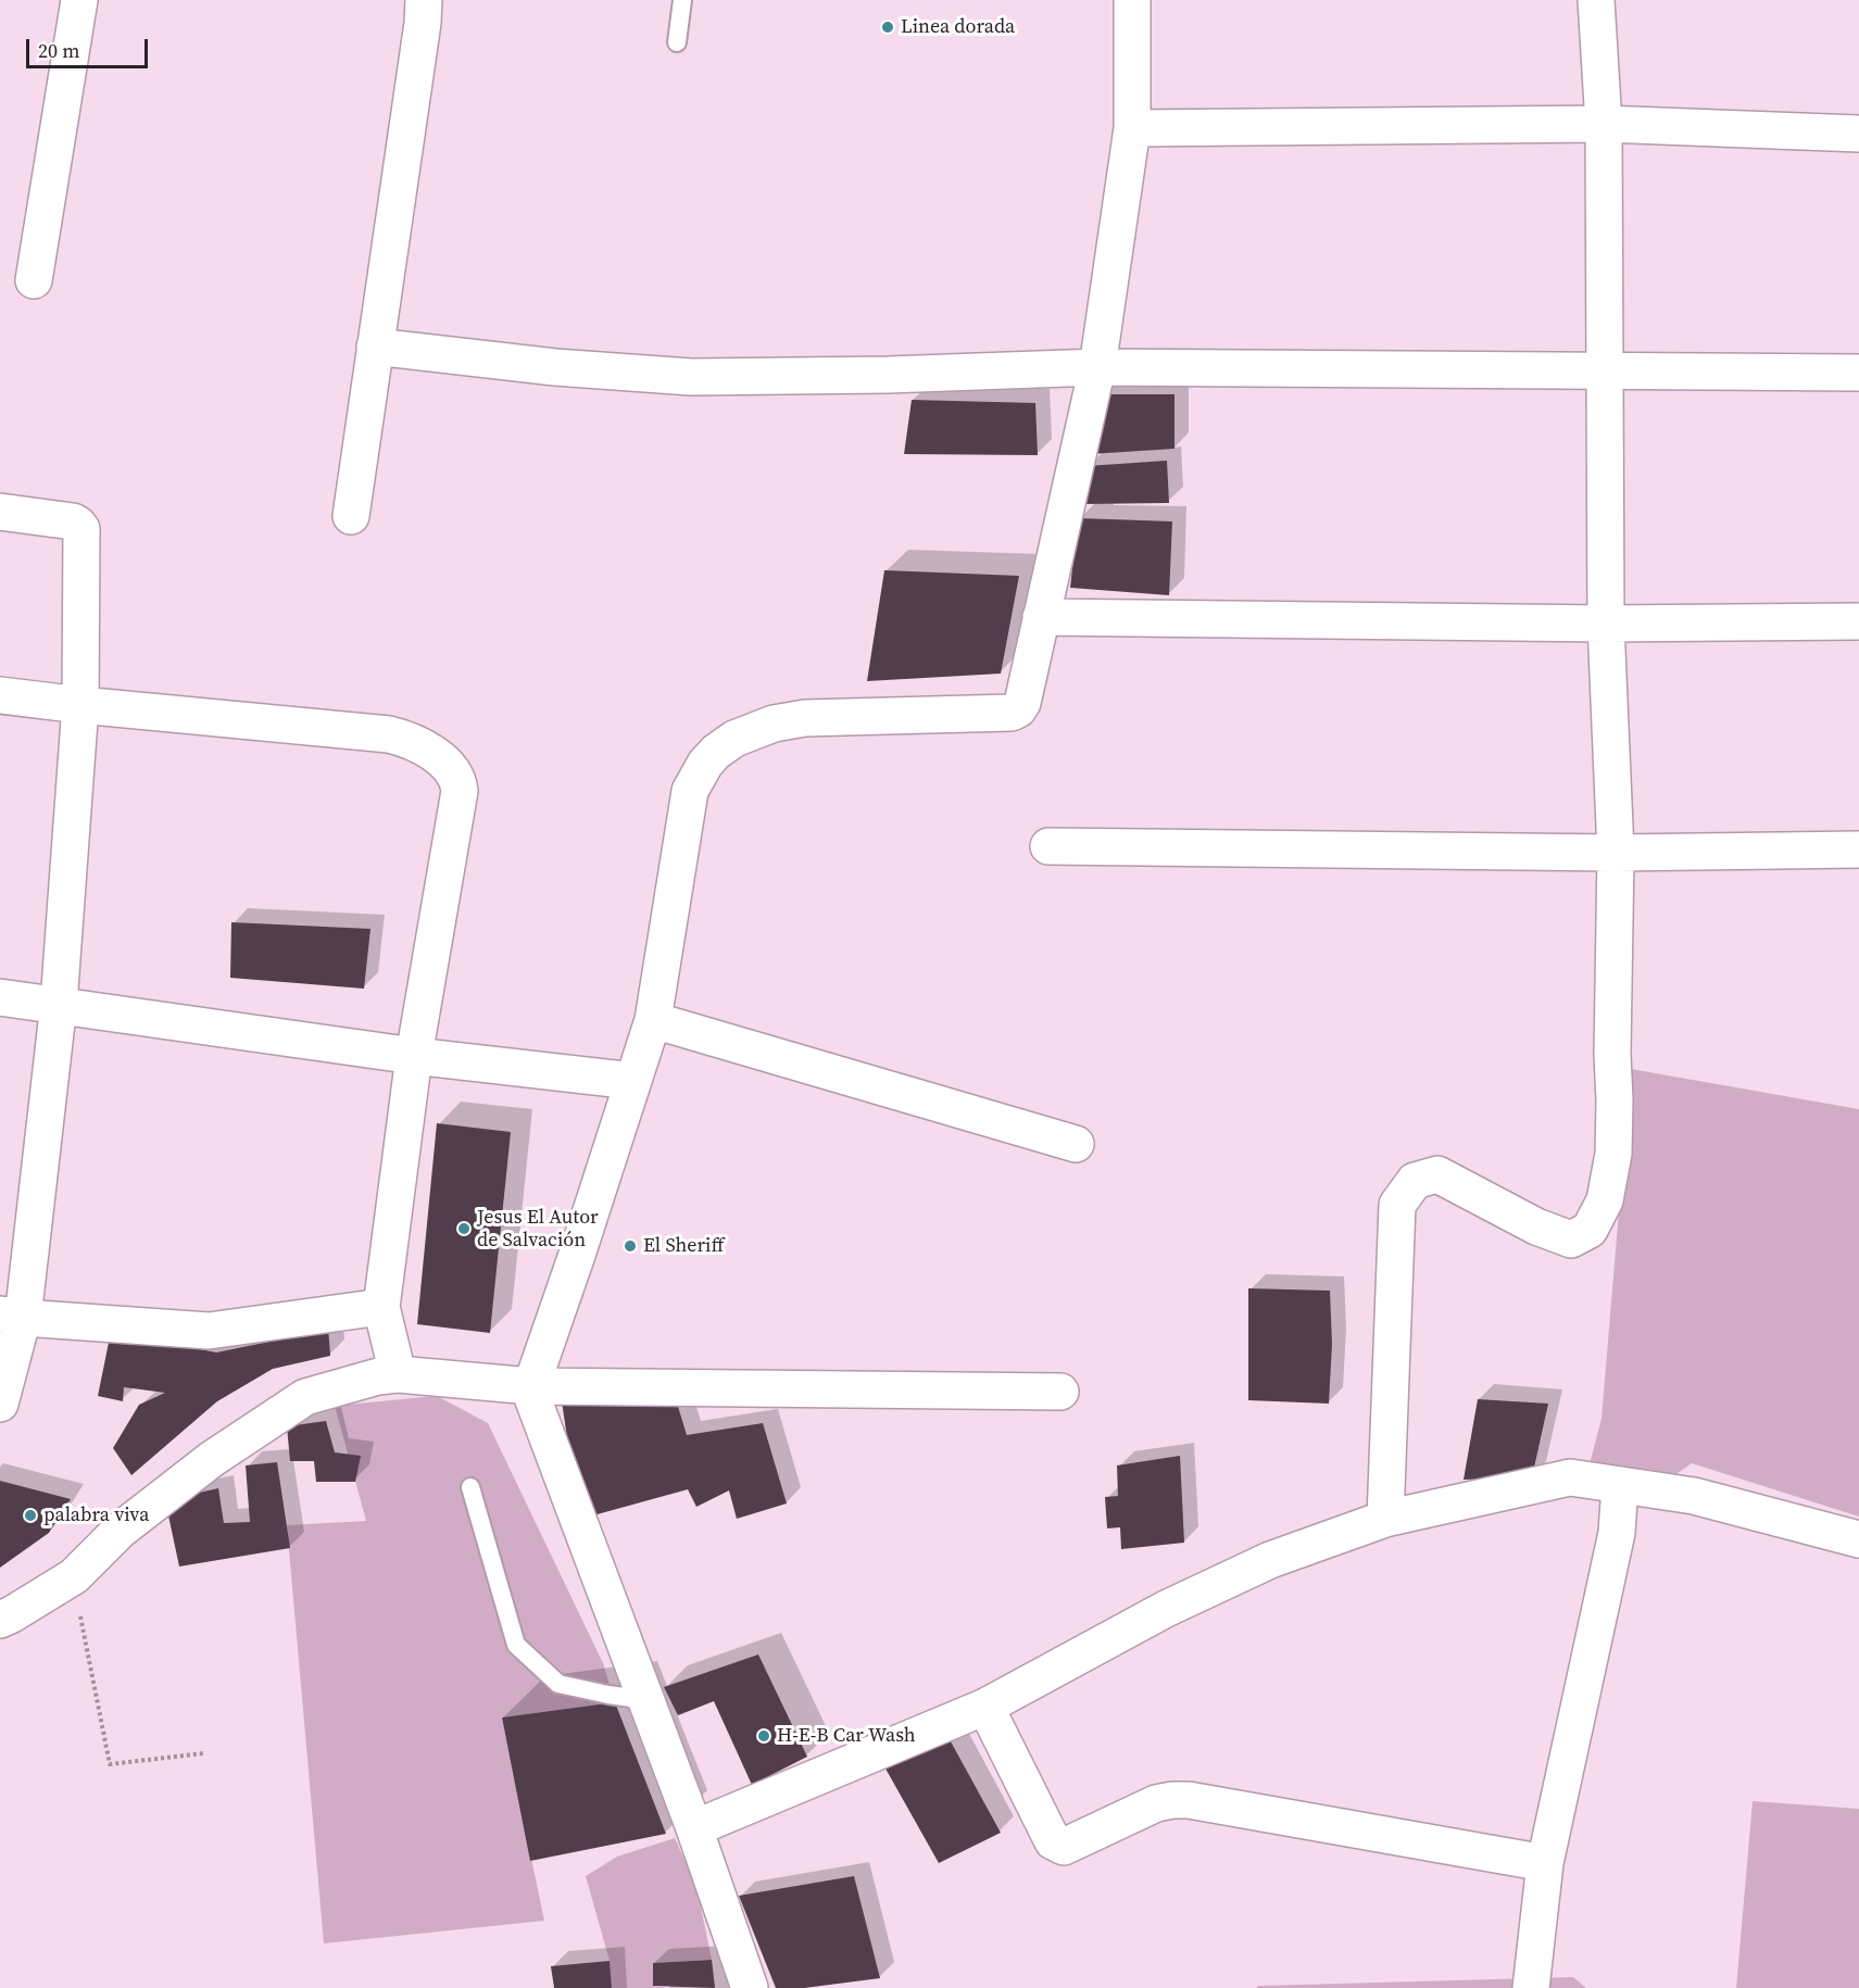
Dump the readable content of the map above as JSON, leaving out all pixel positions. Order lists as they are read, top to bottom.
{
  "places": [
    "Linea dorada",
    "Jesus El Autor de Salvación",
    "El Sheriff",
    "palabra viva",
    "H-E-B Car Wash"
  ],
  "scale_bar": "20 m"
}
